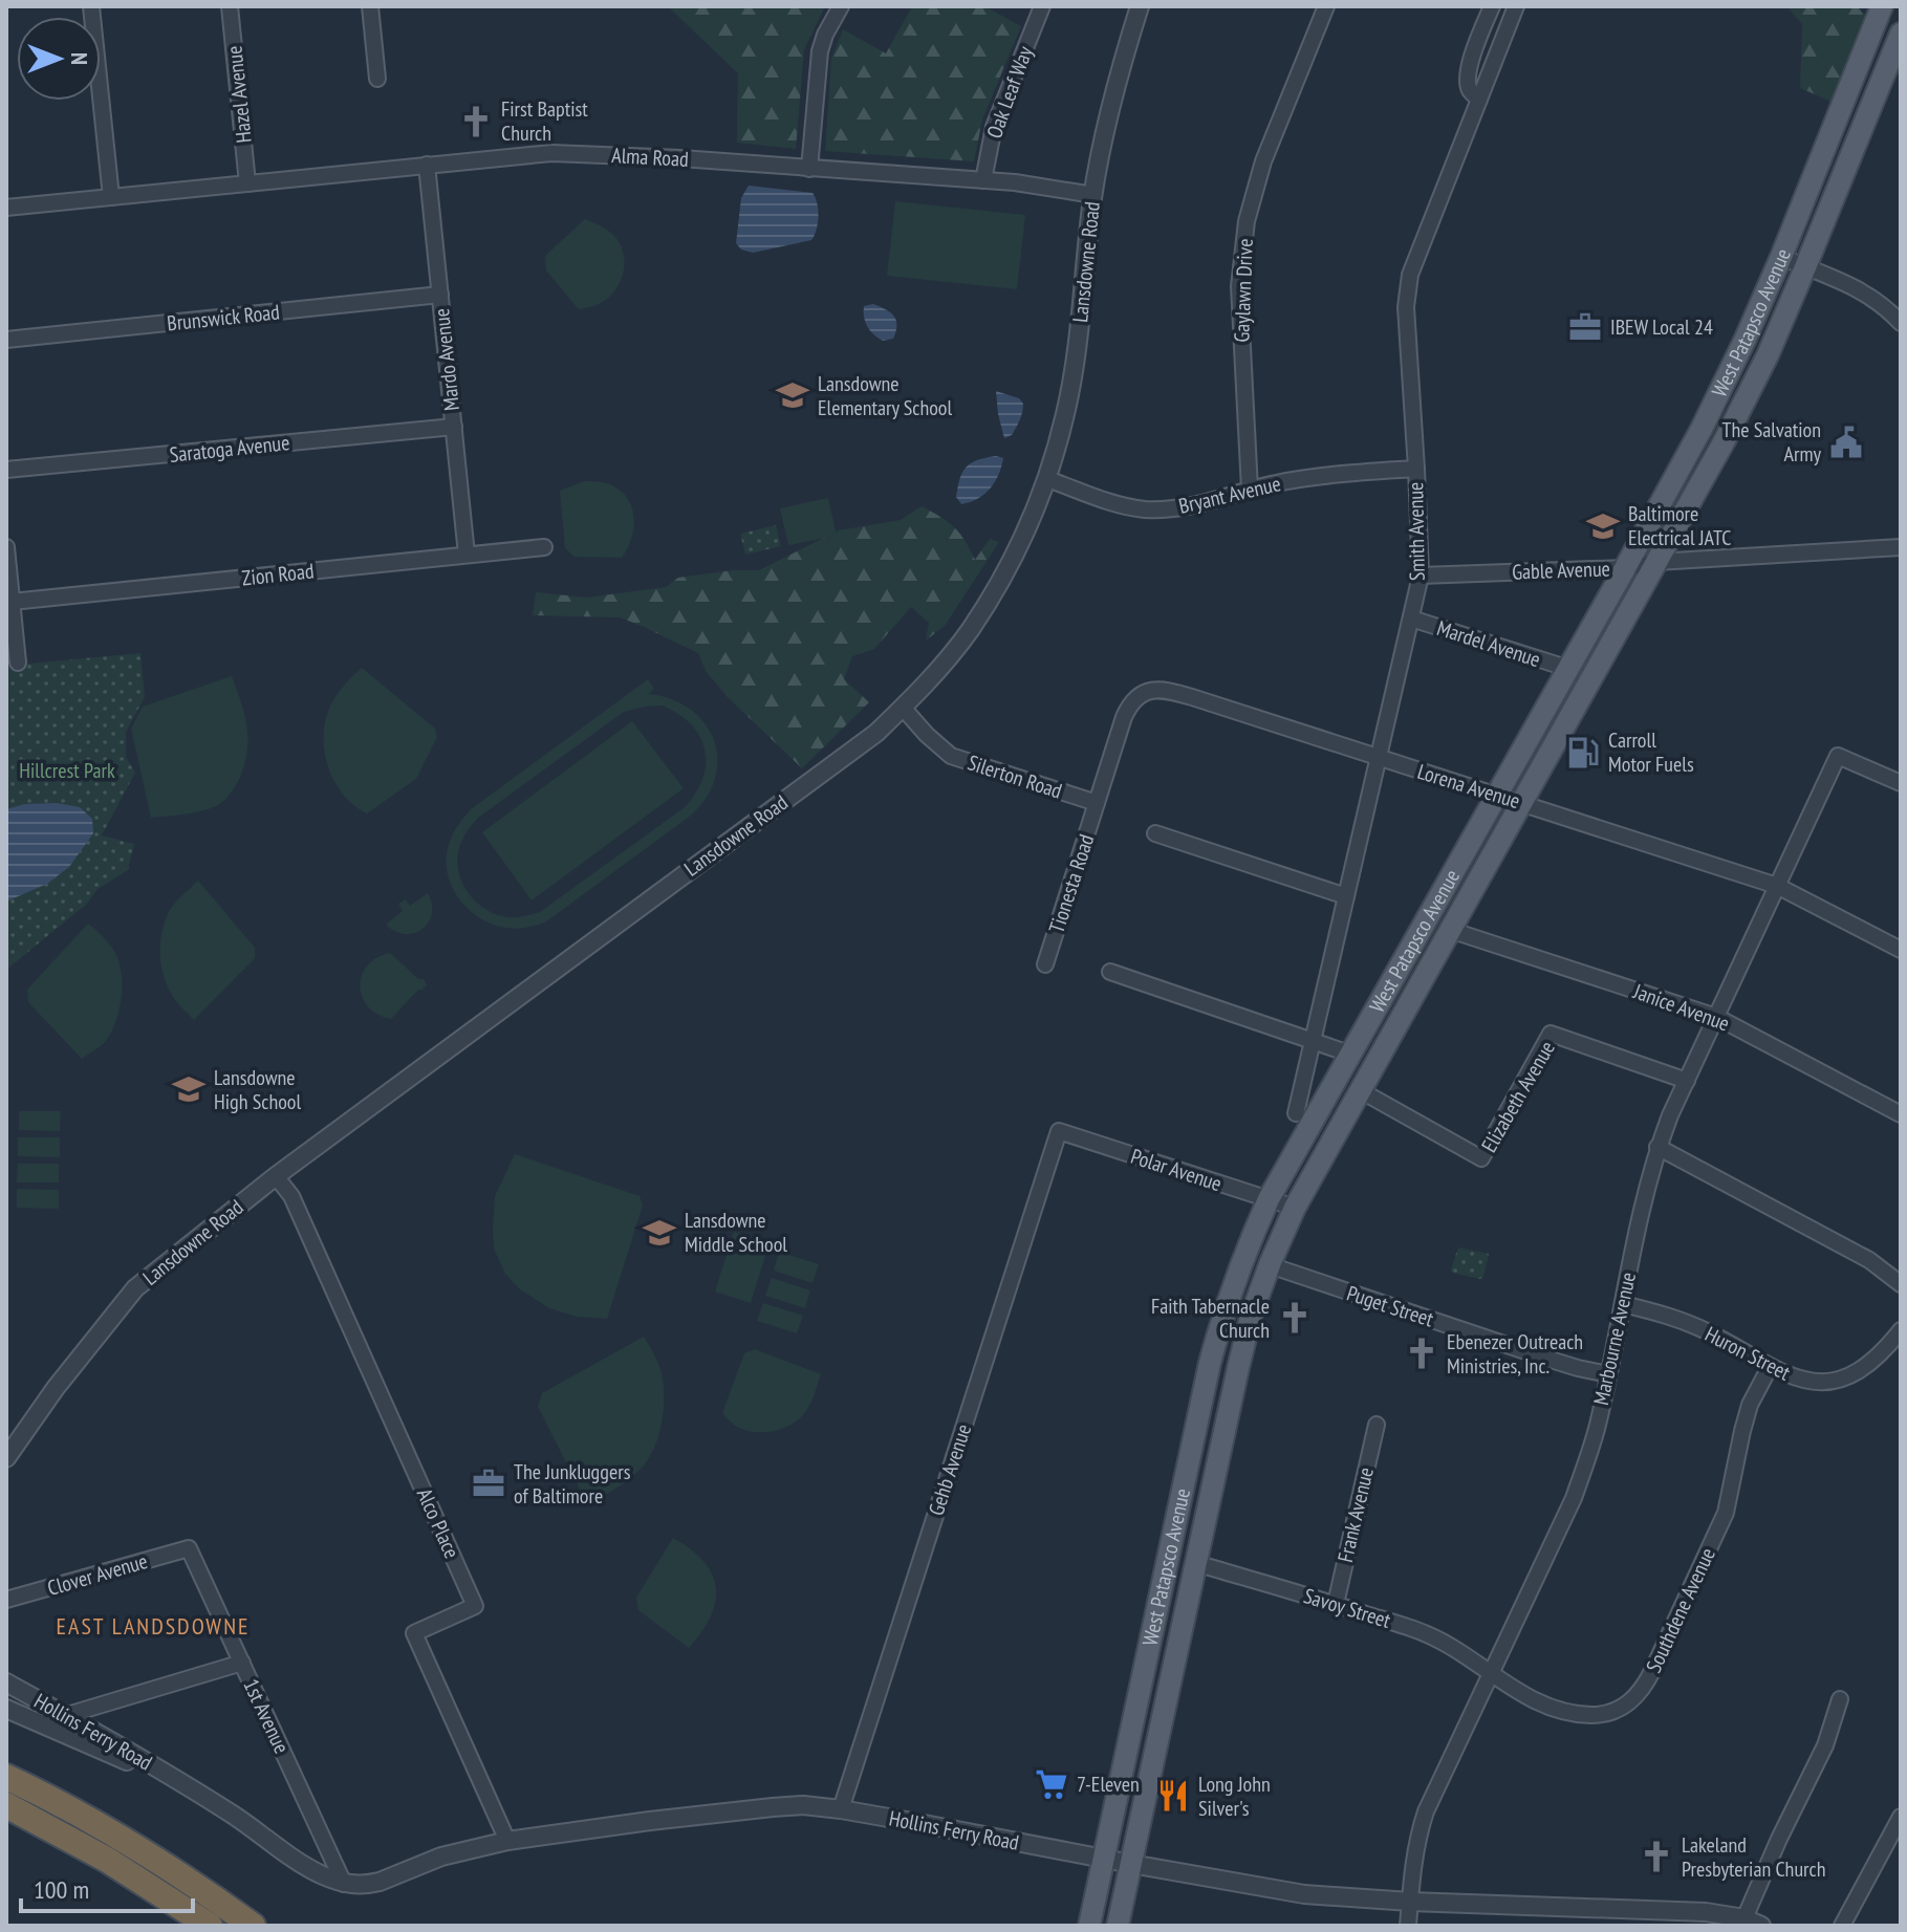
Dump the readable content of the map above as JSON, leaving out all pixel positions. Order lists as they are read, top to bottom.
{
  "streets": {
    "main road": ["West Patapsco Avenue"],
    "street": [
      "Oak Leaf Way",
      "Hazel Avenue",
      "Alma Road",
      "Lansdowne Road",
      "Gaylawn Drive",
      "Brunswick Road",
      "Mardo Avenue",
      "Saratoga Avenue",
      "Bryant Avenue",
      "Smith Avenue",
      "Gable Avenue",
      "Zion Road",
      "Mardel Avenue",
      "Silerton Road",
      "Lorena Avenue",
      "Tionesta Road",
      "Janice Avenue",
      "Elizabeth Avenue",
      "Polar Avenue",
      "Puget Street",
      "Marbourne Avenue",
      "Huron Street",
      "Gehb Avenue",
      "Frank Avenue",
      "Alco Place",
      "Clover Avenue",
      "Savoy Street",
      "Southdene Avenue",
      "1st Avenue",
      "Hollins Ferry Road"
    ]
  },
  "crossings": [
    ["Oak Leaf Way", "Alma Road"],
    ["Hazel Avenue", "Alma Road"],
    ["Alma Road", "Lansdowne Road"],
    ["Alma Road", "Mardo Avenue"],
    ["Lansdowne Road", "Bryant Avenue"],
    ["Lansdowne Road", "Silerton Road"],
    ["Lansdowne Road", "Alco Place"],
    ["Gaylawn Drive", "Bryant Avenue"],
    ["Brunswick Road", "Mardo Avenue"],
    ["West Patapsco Avenue", "Gable Avenue"],
    ["West Patapsco Avenue", "Mardel Avenue"],
    ["West Patapsco Avenue", "Lorena Avenue"],
    ["West Patapsco Avenue", "Janice Avenue"],
    ["West Patapsco Avenue", "Elizabeth Avenue"],
    ["West Patapsco Avenue", "Polar Avenue"],
    ["West Patapsco Avenue", "Puget Street"],
    ["West Patapsco Avenue", "Savoy Street"],
    ["West Patapsco Avenue", "Hollins Ferry Road"],
    ["Mardo Avenue", "Saratoga Avenue"],
    ["Mardo Avenue", "Zion Road"],
    ["Bryant Avenue", "Smith Avenue"],
    ["Smith Avenue", "Gable Avenue"],
    ["Smith Avenue", "Mardel Avenue"],
    ["Smith Avenue", "Lorena Avenue"],
    ["Silerton Road", "Lorena Avenue"],
    ["Silerton Road", "Tionesta Road"],
    ["Lorena Avenue", "Tionesta Road"],
    ["Lorena Avenue", "Marbourne Avenue"],
    ["Janice Avenue", "Marbourne Avenue"],
    ["Elizabeth Avenue", "Marbourne Avenue"],
    ["Polar Avenue", "Gehb Avenue"],
    ["Puget Street", "Marbourne Avenue"],
    ["Marbourne Avenue", "Huron Street"],
    ["Marbourne Avenue", "Savoy Street"],
    ["Marbourne Avenue", "Southdene Avenue"],
    ["Marbourne Avenue", "Hollins Ferry Road"],
    ["Huron Street", "Southdene Avenue"],
    ["Gehb Avenue", "Hollins Ferry Road"],
    ["Frank Avenue", "Savoy Street"],
    ["Alco Place", "Hollins Ferry Road"],
    ["Clover Avenue", "1st Avenue"],
    ["Savoy Street", "Southdene Avenue"],
    ["1st Avenue", "Hollins Ferry Road"]
  ],
  "districts": ["EAST LANDSDOWNE"],
  "parks": ["Hillcrest Park"],
  "places": {
    "church": [
      "First Baptist Church",
      "Faith Tabernacle Church",
      "Ebenezer Outreach Ministries, Inc.",
      "Lakeland Presbyterian Church"
    ],
    "office": ["IBEW Local 24", "The Junkluggers of Baltimore"],
    "school or university": [
      "Lansdowne Elementary School",
      "Baltimore Electrical JATC",
      "Lansdowne High School",
      "Lansdowne Middle School"
    ],
    "public building": ["The Salvation Army"],
    "fuel station": ["Carroll Motor Fuels"],
    "supermarket": ["7-Eleven"],
    "restaurant": ["Long John Silver's"]
  },
  "scale_bar": "100 m",
  "north": "right"
}
